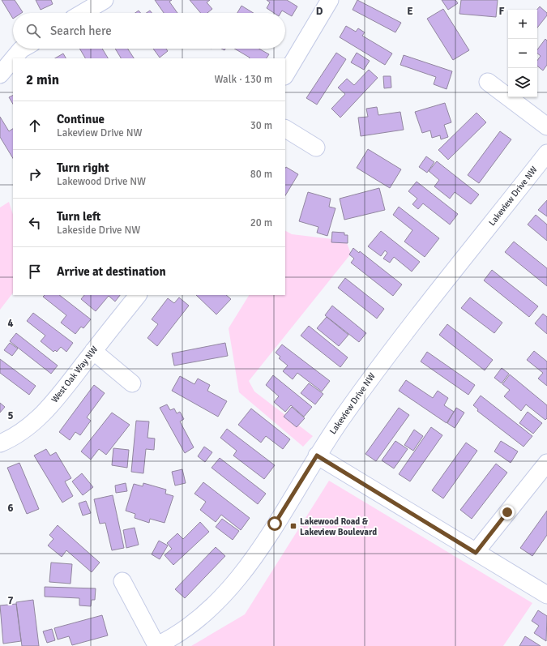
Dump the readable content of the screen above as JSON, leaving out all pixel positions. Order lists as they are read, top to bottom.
{
  "streets": {
    "street": ["Lakeview Drive NW", "West Oak Way NW"]
  },
  "places": {
    "transit": ["Lakewood Road & Lakeview Boulevard"]
  },
  "page": {
    "map_buttons": ["+", "−"],
    "search": "Search here",
    "heading": ["2 min", "Walk · 130 m"],
    "list": [
      ["Continue", "Lakeview Drive NW", "30 m"],
      ["Turn right", "Lakewood Drive NW", "80 m"],
      ["Turn left", "Lakeside Drive NW", "20 m"],
      "Arrive at destination"
    ]
  },
  "grid": {
    "columns": ["D", "E", "F"],
    "rows": [
      "4",
      "5",
      "6",
      "7"
    ]
  }
}
